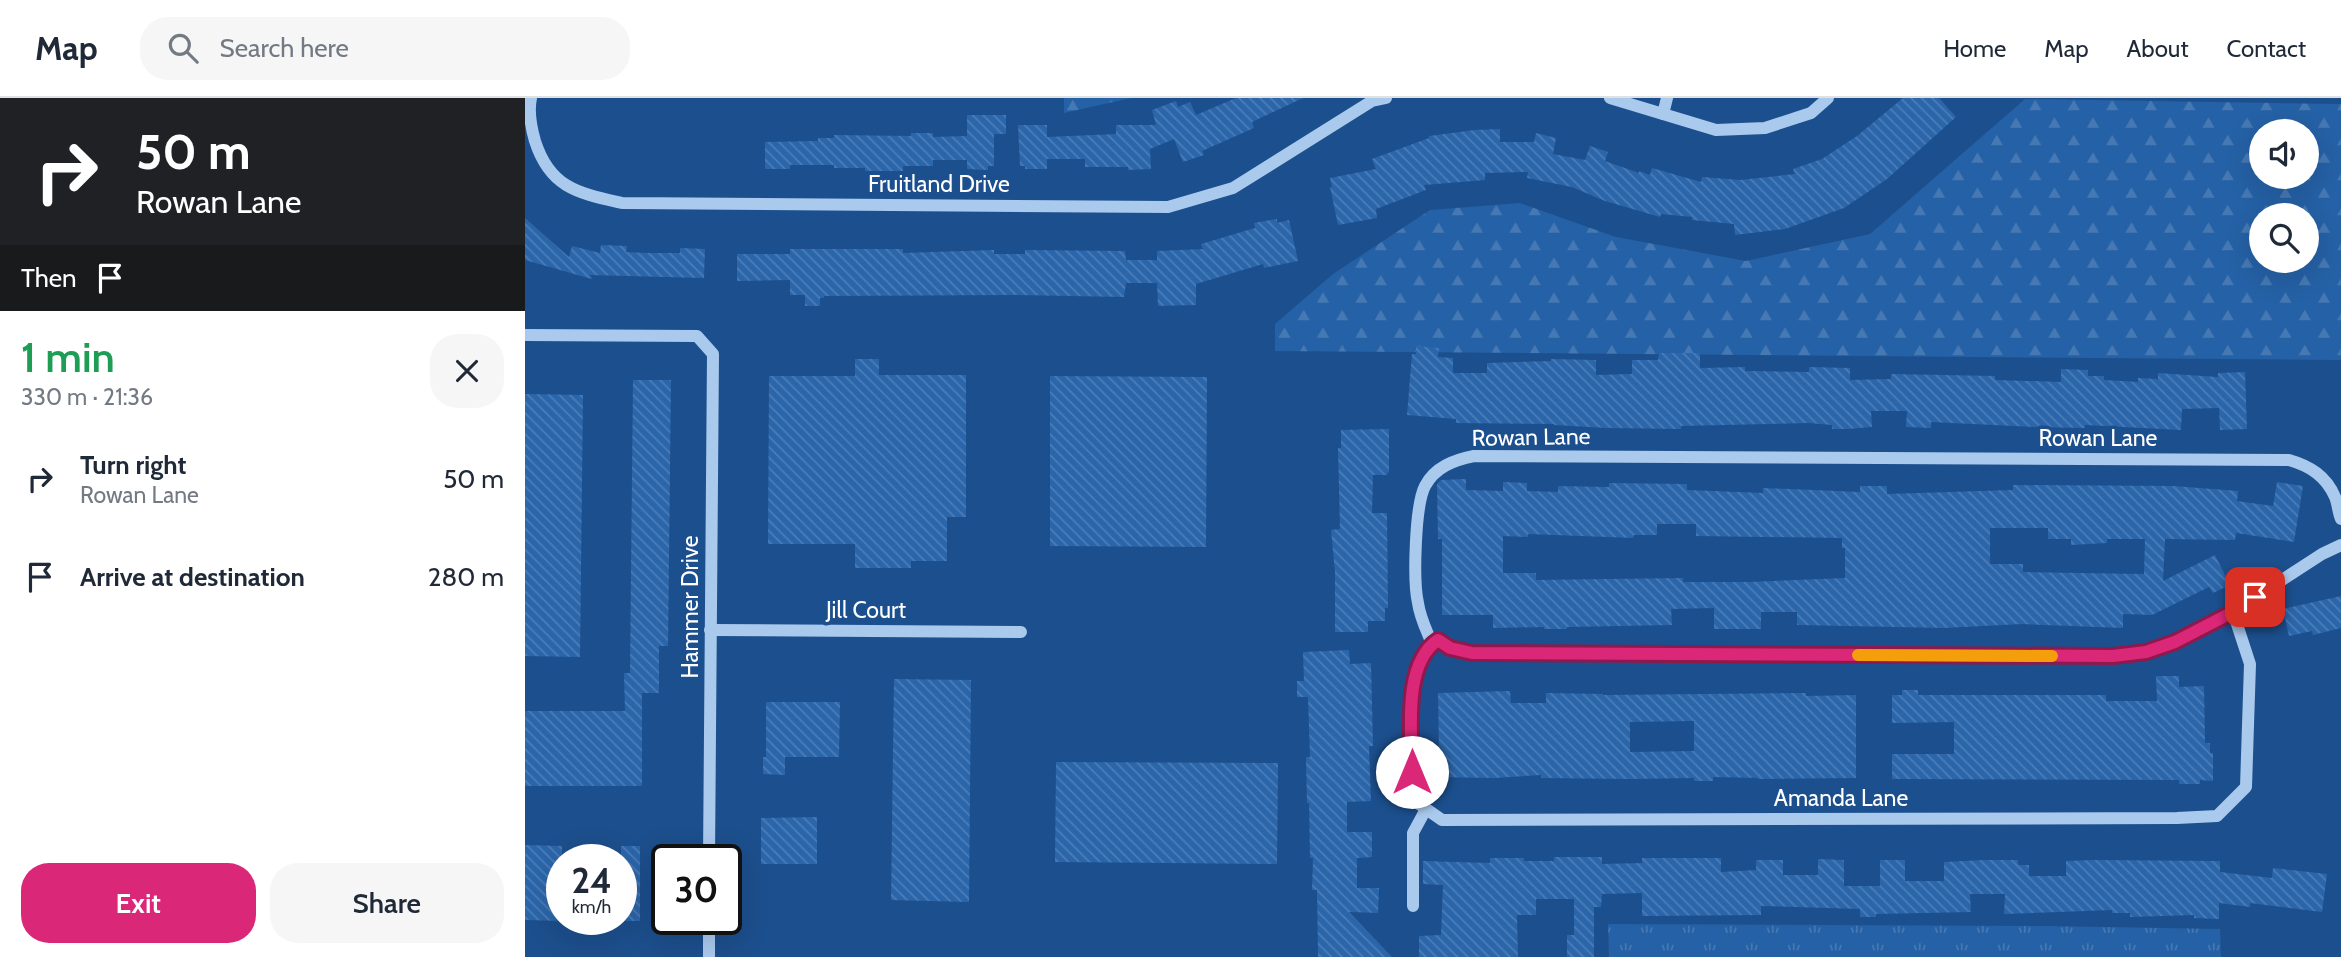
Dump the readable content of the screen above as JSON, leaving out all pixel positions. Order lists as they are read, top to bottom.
{
  "streets": {
    "street": [
      "Fruitland Drive",
      "Rowan Lane",
      "Hammer Drive",
      "Jill Court",
      "Amanda Lane"
    ]
  },
  "crossings": [
    ["Hammer Drive", "Jill Court"]
  ],
  "page": {
    "header": "Map",
    "search": "Search here",
    "nav": [
      "Home",
      "Map",
      "About",
      "Contact"
    ],
    "turn": ["50 m", "Rowan Lane"],
    "then": "Then",
    "heading": ["1 min", "330 m · 21:36"],
    "list": [
      {
        "name": "Turn right",
        "note": "Rowan Lane",
        "value": "50 m"
      },
      {
        "name": "Arrive at destination",
        "value": "280 m"
      }
    ],
    "speed": "24 km/h",
    "limit": "30",
    "buttons": ["Exit", "Share"]
  }
}
